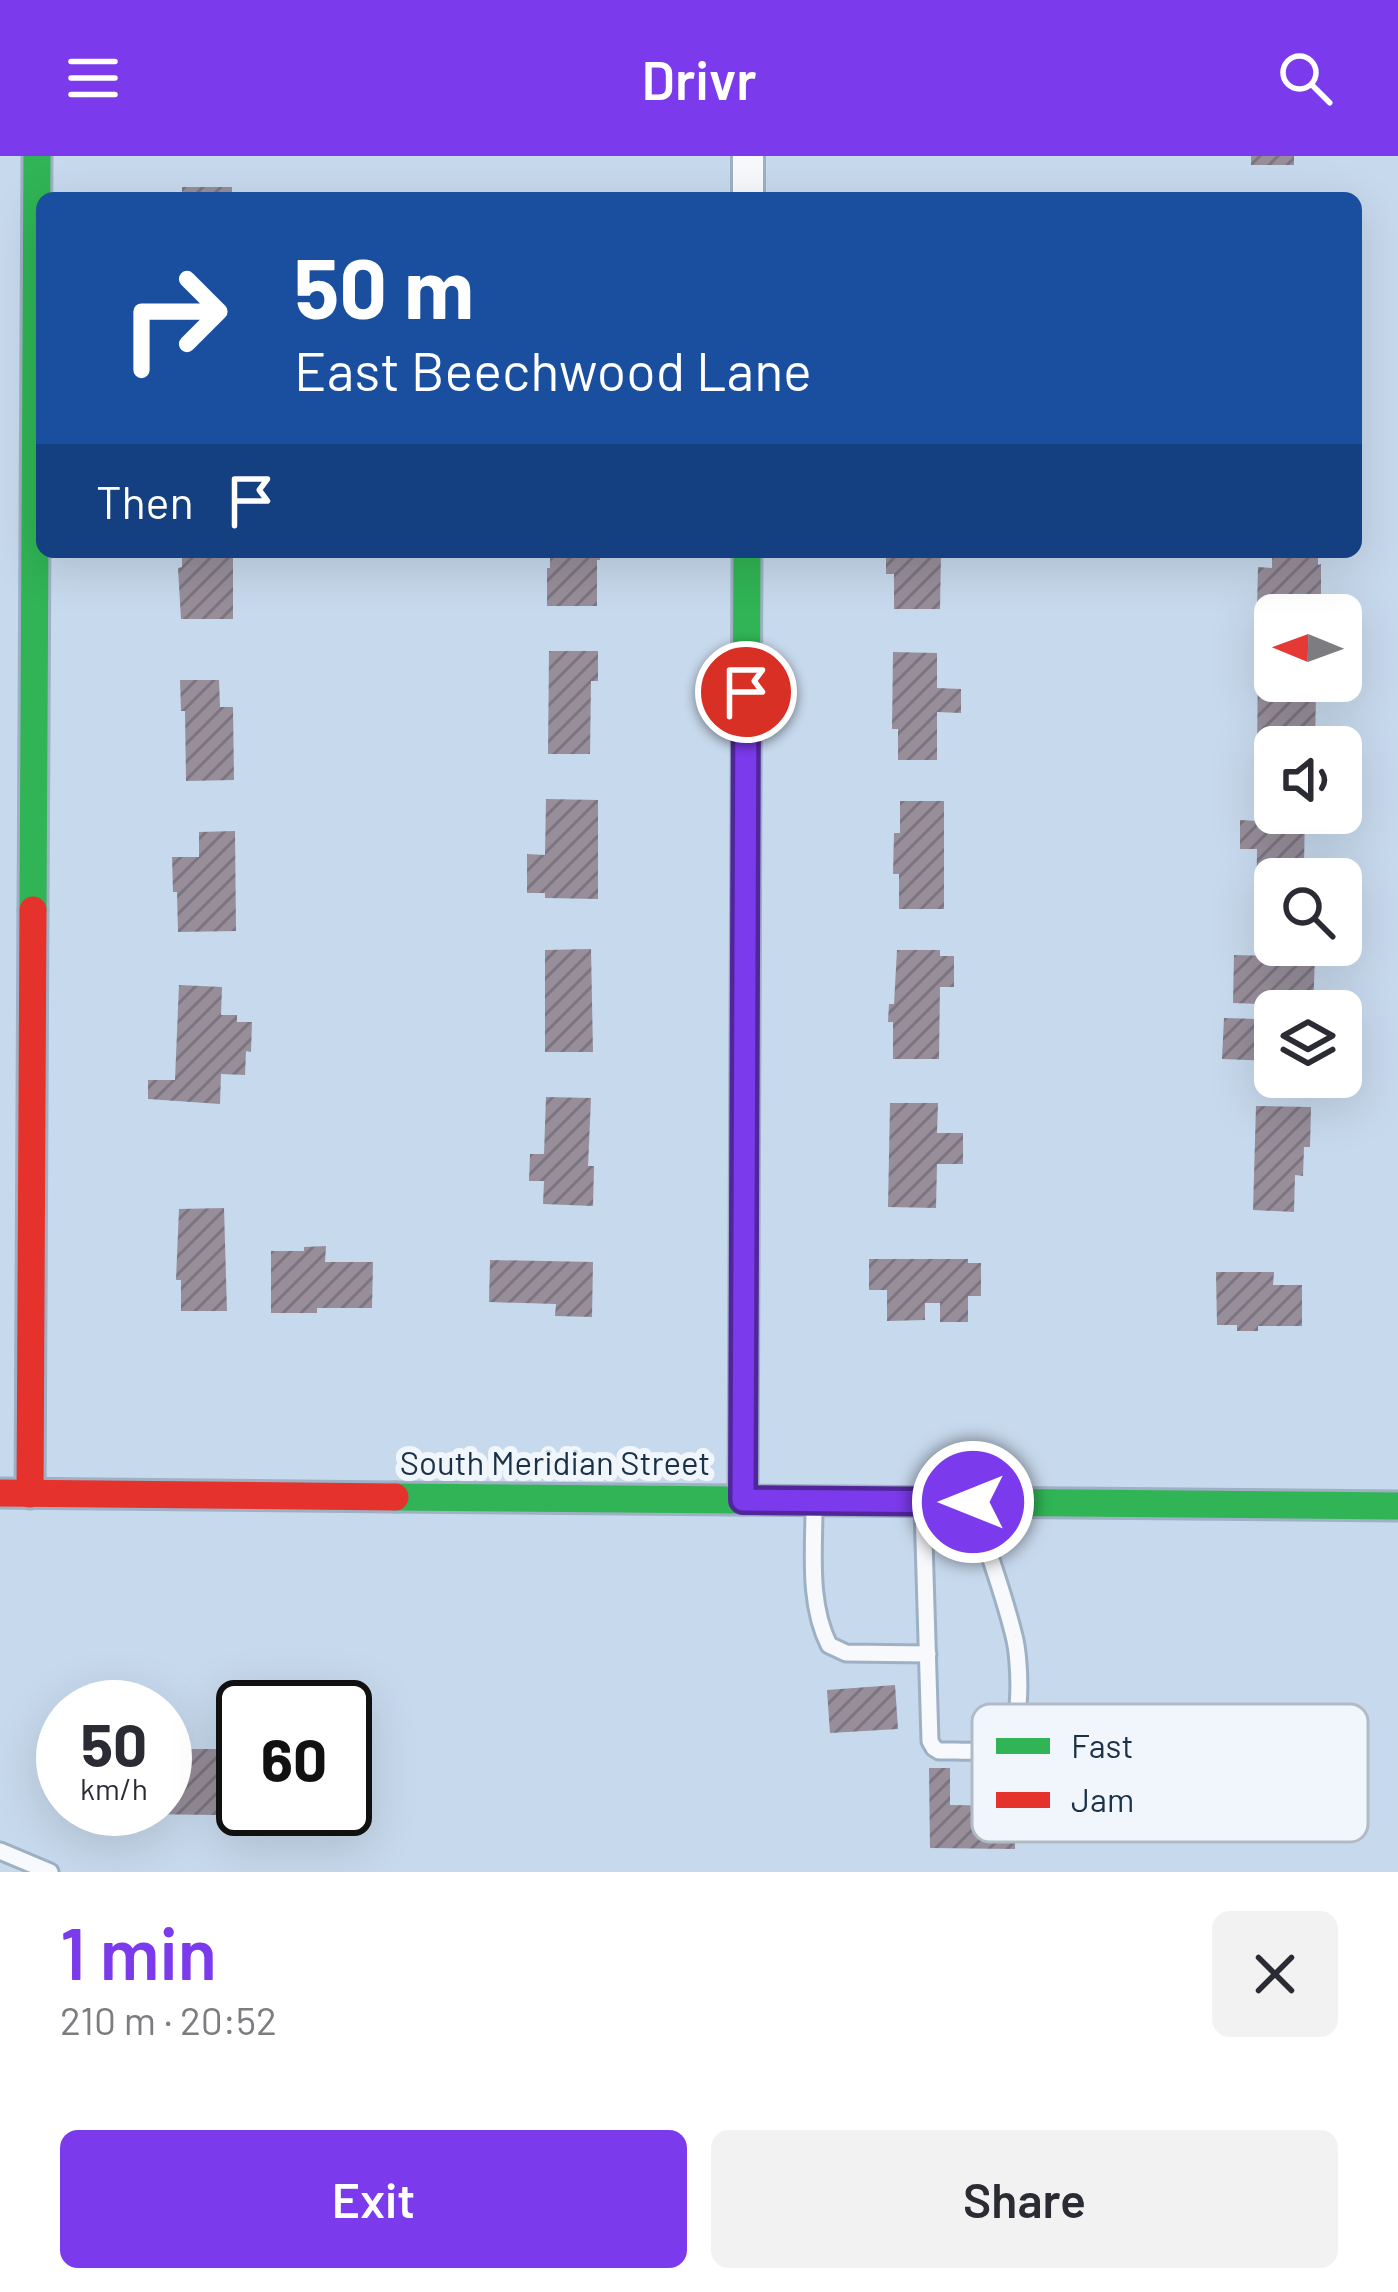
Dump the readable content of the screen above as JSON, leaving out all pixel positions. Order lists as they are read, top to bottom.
{
  "streets": {
    "street": ["South Meridian Street"]
  },
  "legend": ["Fast", "Jam"],
  "north": "left",
  "page": {
    "header": "Drivr",
    "turn": ["50 m", "East Beechwood Lane"],
    "then": "Then",
    "speed": "50 km/h",
    "limit": "60",
    "heading": ["1 min", "210 m · 20:52"],
    "buttons": ["Exit", "Share"]
  }
}
